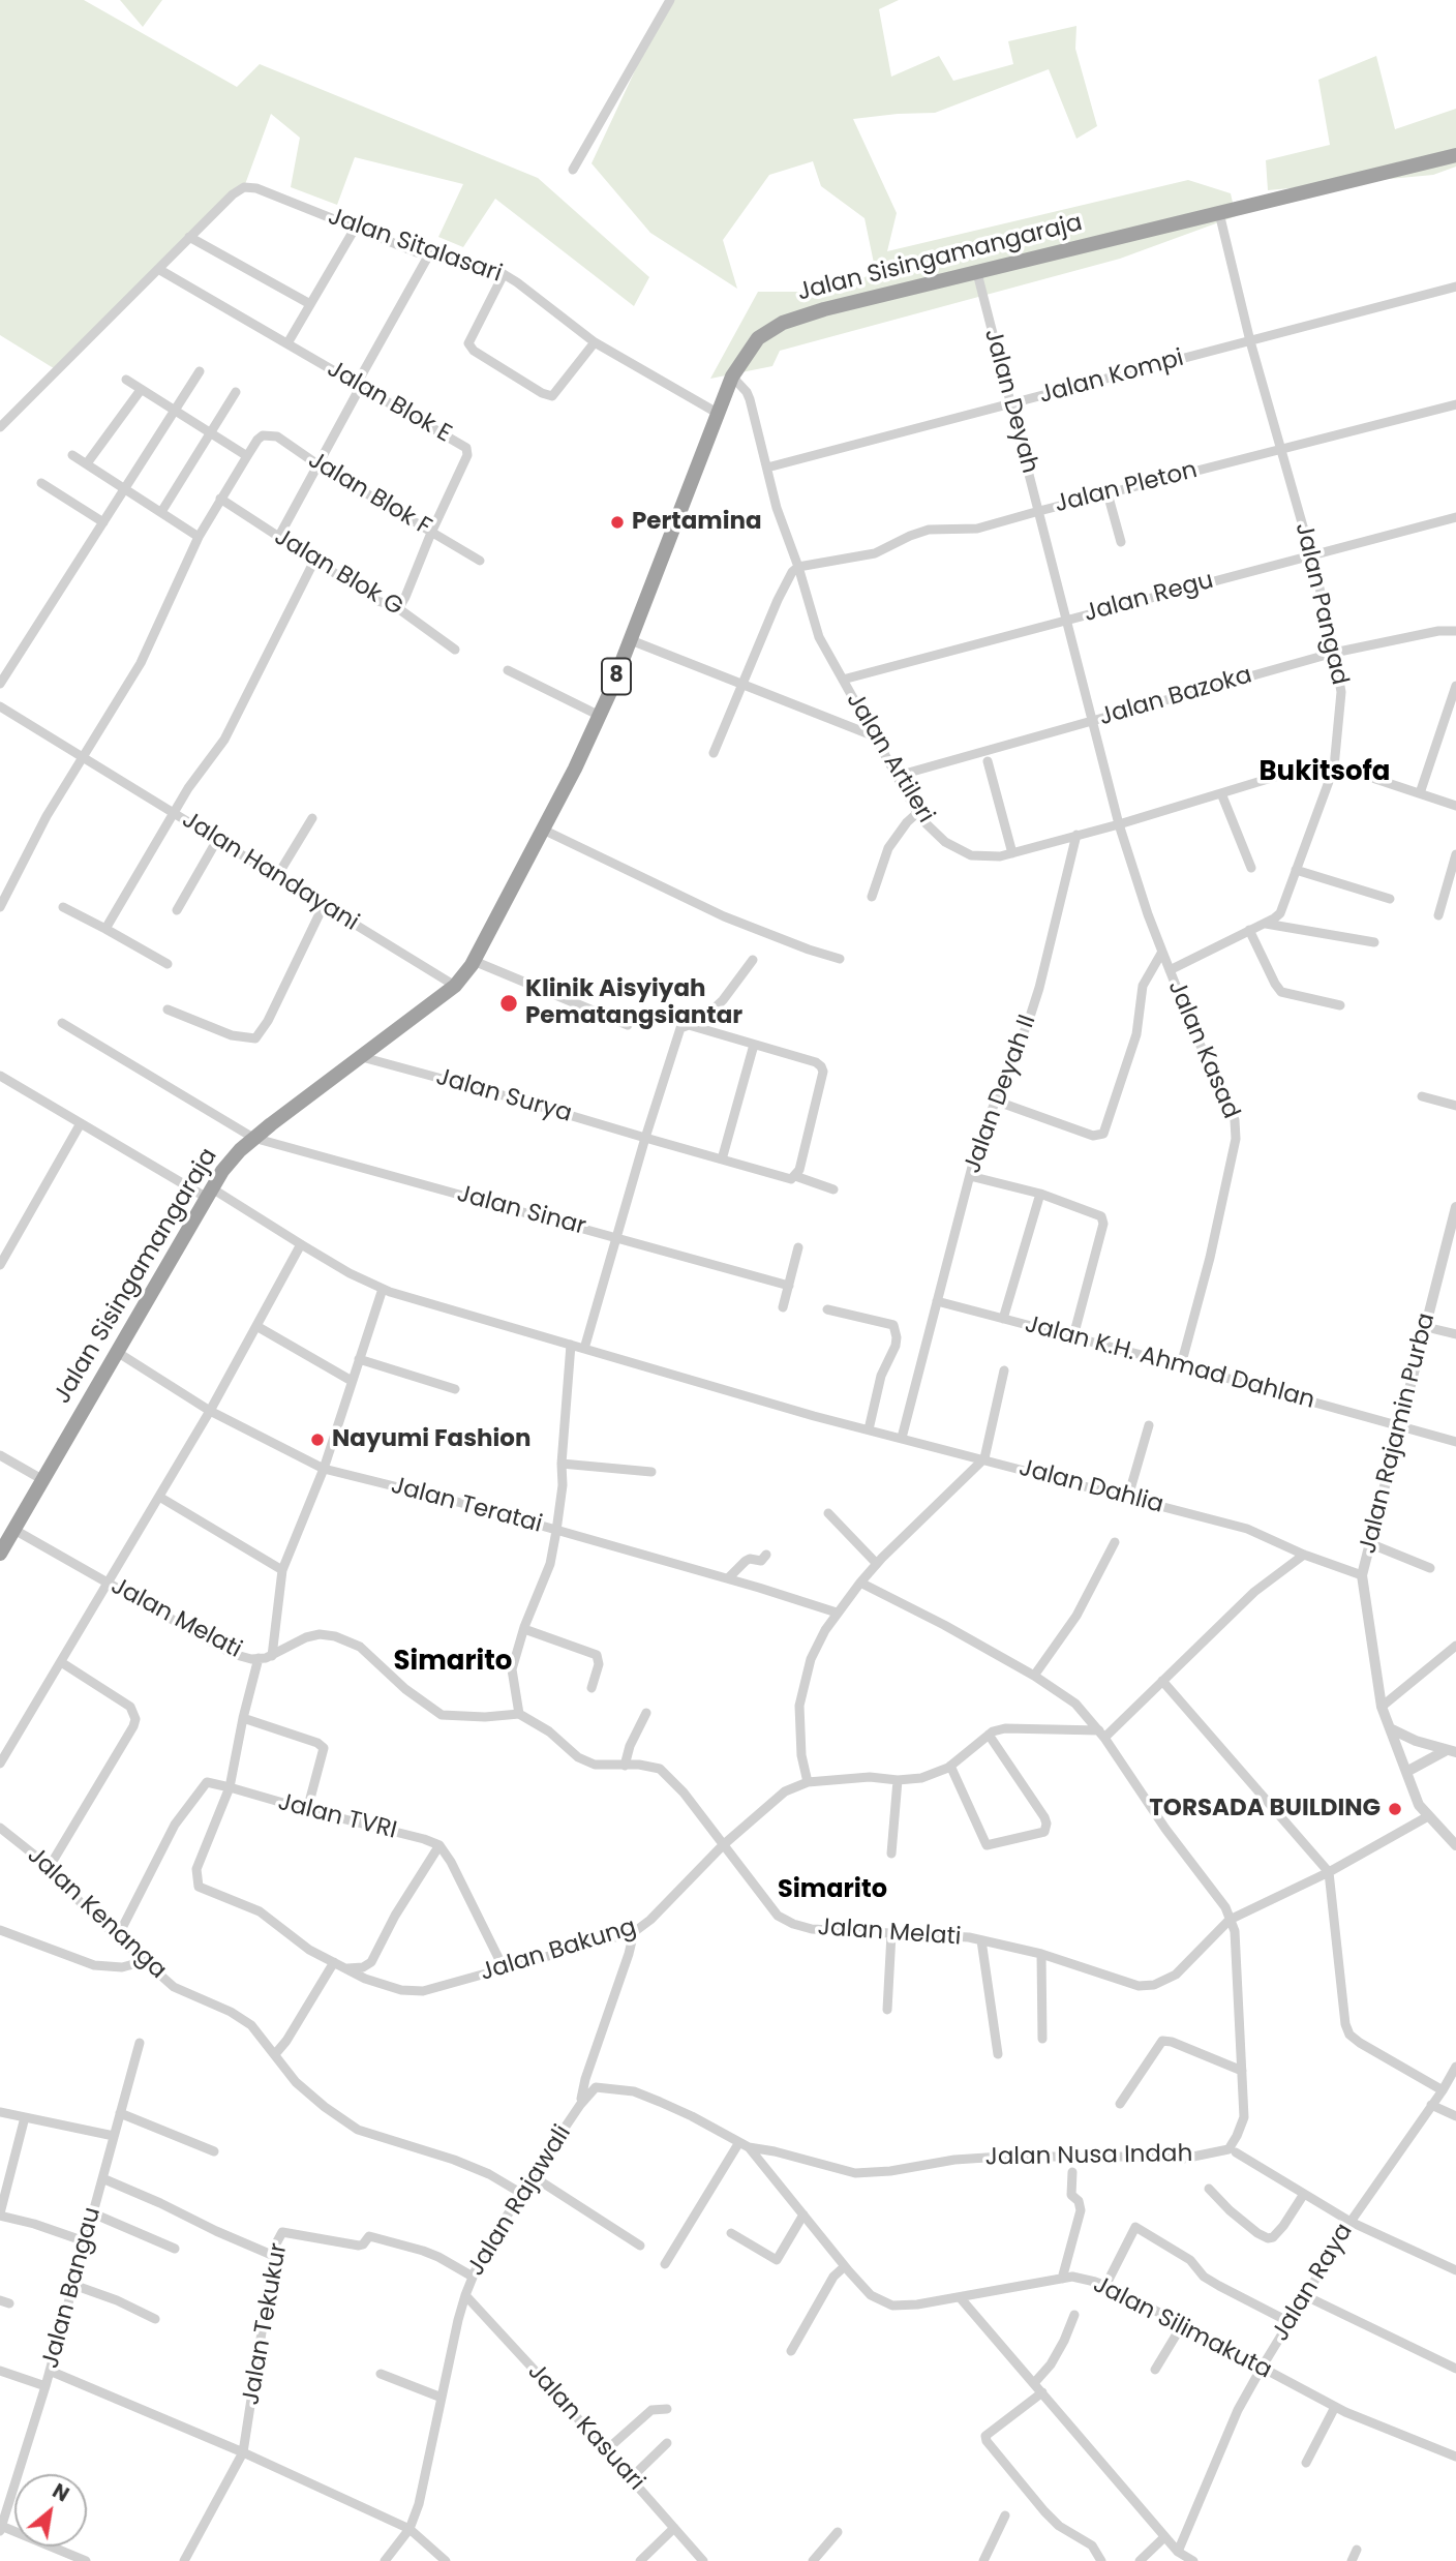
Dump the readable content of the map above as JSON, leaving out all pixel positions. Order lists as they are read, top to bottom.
{
  "streets": {
    "highway": ["Jalan Sisingamangaraja", "8"],
    "street": [
      "Jalan Sitalasari",
      "Jalan Kompi",
      "Jalan Deyah",
      "Jalan Blok E",
      "Jalan Pleton",
      "Jalan Blok F",
      "Jalan Blok G",
      "Jalan Regu",
      "Jalan Pangad",
      "Jalan Bazoka",
      "Jalan Artileri",
      "Jalan Handayani",
      "Jalan Kasad",
      "Jalan Deyah II",
      "Jalan Surya",
      "Jalan Sinar",
      "Jalan K.H. Ahmad Dahlan",
      "Jalan Rajamin Purba",
      "Jalan Dahlia",
      "Jalan Teratai",
      "Jalan Melati",
      "Jalan TVRI",
      "Jalan Kenanga",
      "Jalan Bakung",
      "Jalan Nusa Indah",
      "Jalan Rajawali",
      "Jalan Raya",
      "Jalan Bangau",
      "Jalan Tekukur",
      "Jalan Silimakuta",
      "Jalan Kasuari"
    ]
  },
  "crossings": [
    ["Jalan Sitalasari", "Jalan Sisingamangaraja"],
    ["Jalan Sitalasari", "Jalan Blok E"],
    ["Jalan Sisingamangaraja", "Jalan Deyah"],
    ["Jalan Sisingamangaraja", "Jalan Pangad"],
    ["Jalan Sisingamangaraja", "Jalan Artileri"],
    ["Jalan Sisingamangaraja", "Jalan Handayani"],
    ["Jalan Sisingamangaraja", "Jalan Surya"],
    ["Jalan Sisingamangaraja", "Jalan Sinar"],
    ["Jalan Sisingamangaraja", "Jalan Dahlia"],
    ["Jalan Sisingamangaraja", "Jalan Teratai"],
    ["Jalan Sisingamangaraja", "Jalan Melati"],
    ["Jalan Kompi", "Jalan Deyah"],
    ["Jalan Kompi", "Jalan Pangad"],
    ["Jalan Kompi", "Jalan Artileri"],
    ["Jalan Deyah", "Jalan Pleton"],
    ["Jalan Deyah", "Jalan Regu"],
    ["Jalan Deyah", "Jalan Bazoka"],
    ["Jalan Deyah", "Jalan Artileri"],
    ["Jalan Deyah", "Jalan Kasad"],
    ["Jalan Blok E", "Jalan Blok F"],
    ["Jalan Blok E", "Jalan Blok G"],
    ["Jalan Pleton", "Jalan Pangad"],
    ["Jalan Pleton", "Jalan Artileri"],
    ["Jalan Regu", "Jalan Pangad"],
    ["Jalan Regu", "Jalan Artileri"],
    ["Jalan Pangad", "Jalan Bazoka"],
    ["Jalan Pangad", "Jalan Artileri"],
    ["Jalan Pangad", "Jalan Kasad"],
    ["Jalan Bazoka", "Jalan Artileri"],
    ["Jalan Artileri", "Jalan Kasad"],
    ["Jalan Artileri", "Jalan Deyah II"],
    ["Jalan Kasad", "Jalan K.H. Ahmad Dahlan"],
    ["Jalan Deyah II", "Jalan K.H. Ahmad Dahlan"],
    ["Jalan Deyah II", "Jalan Dahlia"],
    ["Jalan K.H. Ahmad Dahlan", "Jalan Rajamin Purba"],
    ["Jalan Rajamin Purba", "Jalan Dahlia"],
    ["Jalan Melati", "Jalan Bakung"],
    ["Jalan Melati", "Jalan Nusa Indah"],
    ["Jalan TVRI", "Jalan Bakung"],
    ["Jalan Kenanga", "Jalan Rajawali"],
    ["Jalan Nusa Indah", "Jalan Rajawali"],
    ["Jalan Nusa Indah", "Jalan Silimakuta"],
    ["Jalan Rajawali", "Jalan Tekukur"],
    ["Jalan Rajawali", "Jalan Silimakuta"],
    ["Jalan Rajawali", "Jalan Kasuari"],
    ["Jalan Raya", "Jalan Silimakuta"]
  ],
  "districts": ["Bukitsofa", "Simarito", "Simarito"],
  "places": [
    "Pertamina",
    "Klinik Aisyiyah Pematangsiantar",
    "Nayumi Fashion",
    "TORSADA BUILDING"
  ],
  "north": "top right"
}
